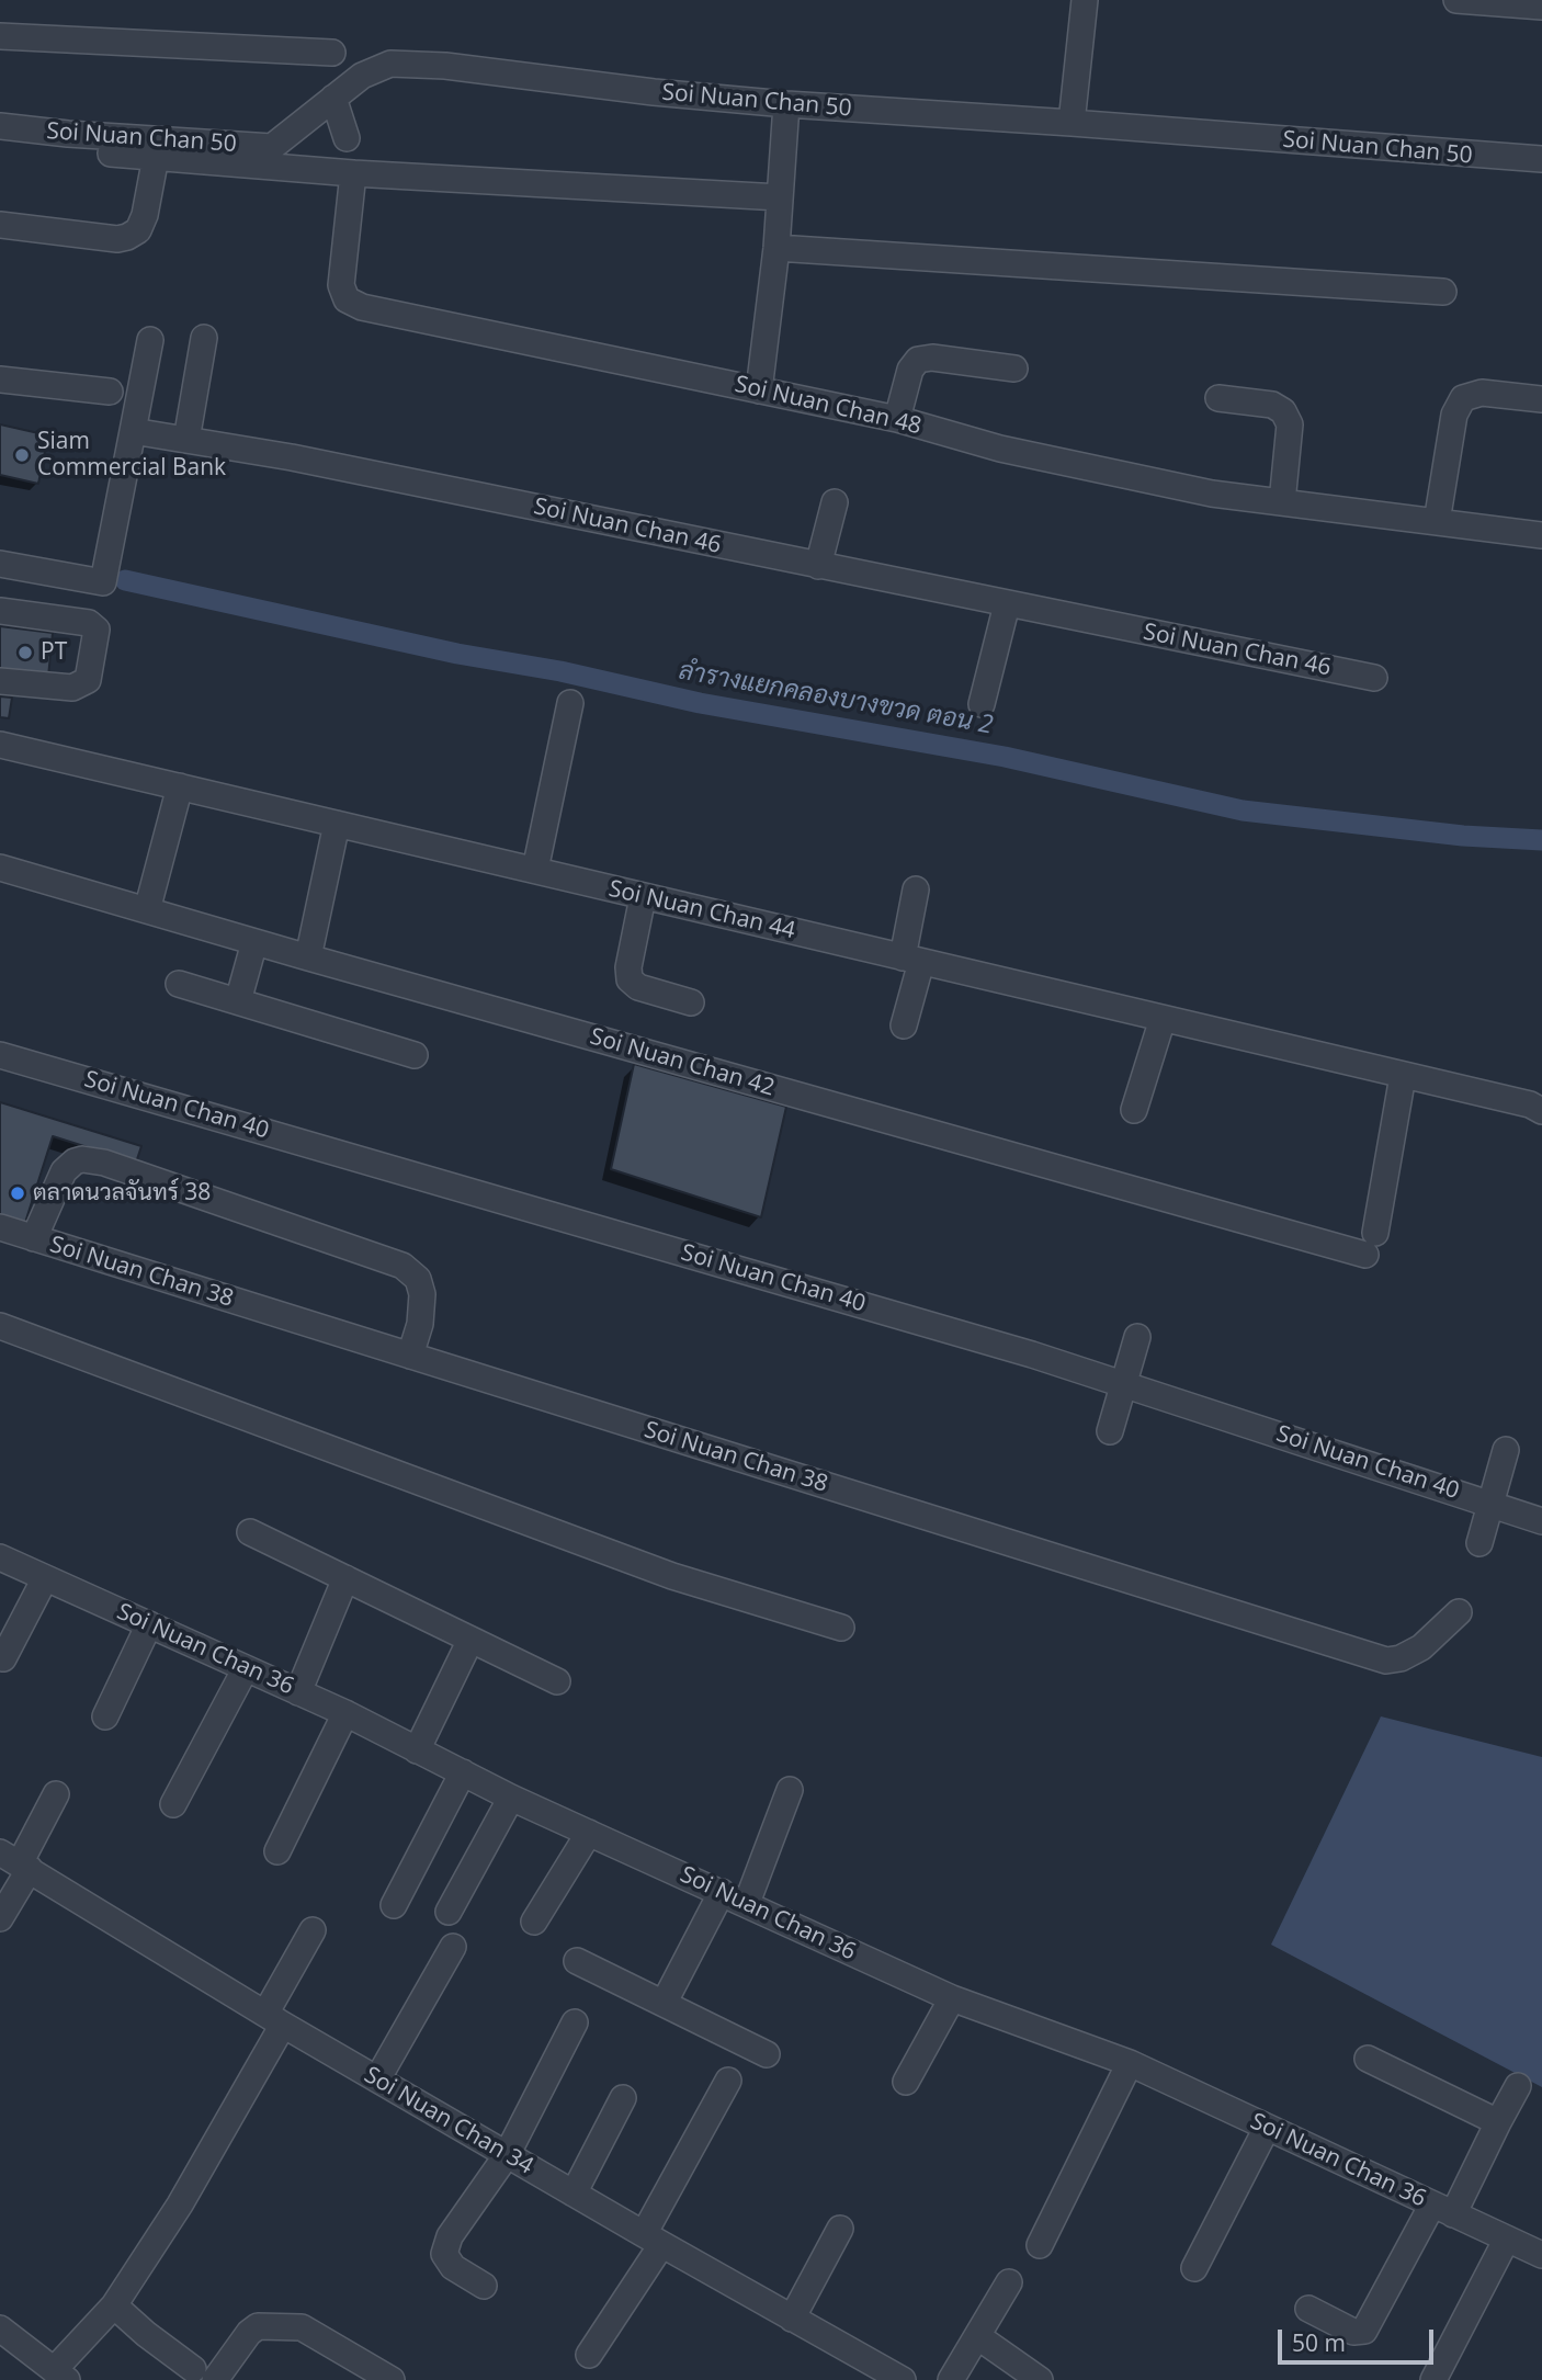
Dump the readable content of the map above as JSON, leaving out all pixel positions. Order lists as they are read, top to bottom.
{
  "streets": {
    "street": [
      "Soi Nuan Chan 50",
      "Soi Nuan Chan 48",
      "Soi Nuan Chan 46",
      "Soi Nuan Chan 44",
      "Soi Nuan Chan 42",
      "Soi Nuan Chan 40",
      "Soi Nuan Chan 38",
      "Soi Nuan Chan 36",
      "Soi Nuan Chan 34"
    ]
  },
  "crossings": [
    ["Soi Nuan Chan 44", "Soi Nuan Chan 42"]
  ],
  "water": ["ลำรางแยกคลองบางขวด ตอน 2"],
  "places": ["Siam Commercial Bank", "PT", "ตลาดนวลจันทร์ 38"],
  "scale_bar": "50 m"
}
